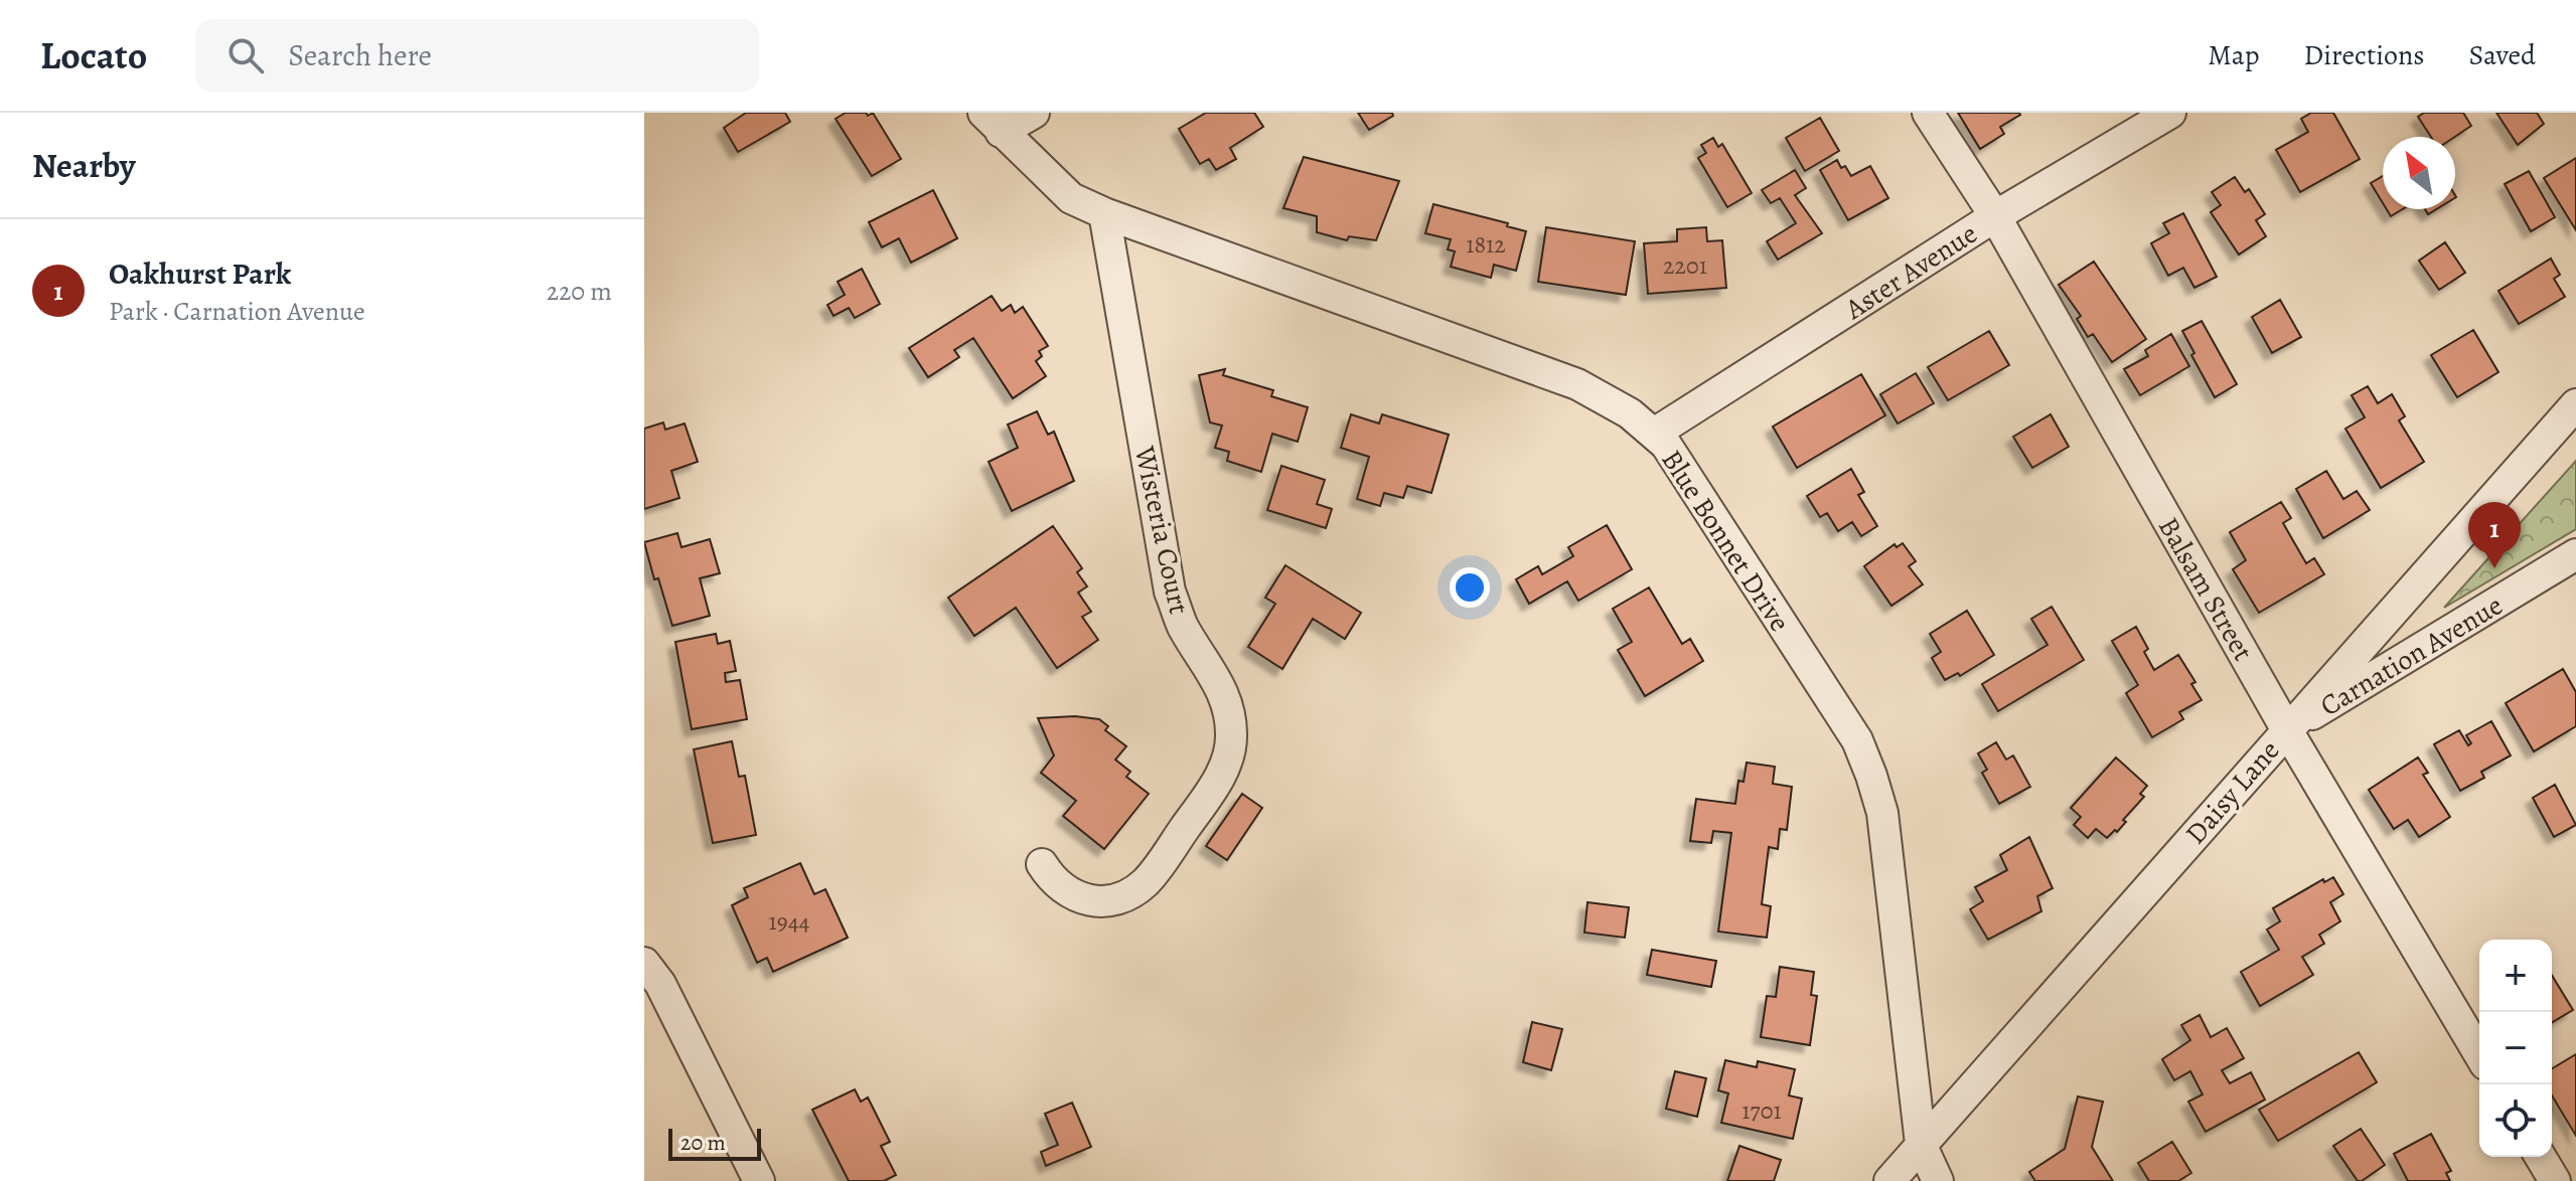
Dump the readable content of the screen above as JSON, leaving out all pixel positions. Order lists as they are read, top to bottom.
{
  "streets": {
    "street": [
      "Aster Avenue",
      "Wisteria Court",
      "Blue Bonnet Drive",
      "Balsam Street",
      "Carnation Avenue",
      "Daisy Lane"
    ]
  },
  "crossings": [
    ["Aster Avenue", "Blue Bonnet Drive"],
    ["Aster Avenue", "Balsam Street"],
    ["Wisteria Court", "Blue Bonnet Drive"],
    ["Blue Bonnet Drive", "Daisy Lane"],
    ["Balsam Street", "Carnation Avenue"],
    ["Balsam Street", "Daisy Lane"],
    ["Carnation Avenue", "Daisy Lane"]
  ],
  "house_numbers": [
    "1812",
    "2201",
    "1944",
    "1701"
  ],
  "scale_bar": "20 m",
  "north": "top left",
  "page": {
    "header": "Locato",
    "search": "Search here",
    "nav": ["Map", "Directions", "Saved"],
    "heading": "Nearby",
    "list": [
      {
        "mark": "1",
        "name": "Oakhurst Park",
        "note": "Park · Carnation Avenue",
        "value": "220 m"
      }
    ],
    "pins": "1",
    "map_buttons": ["+", "−"],
    "scale": "20 m"
  }
}
